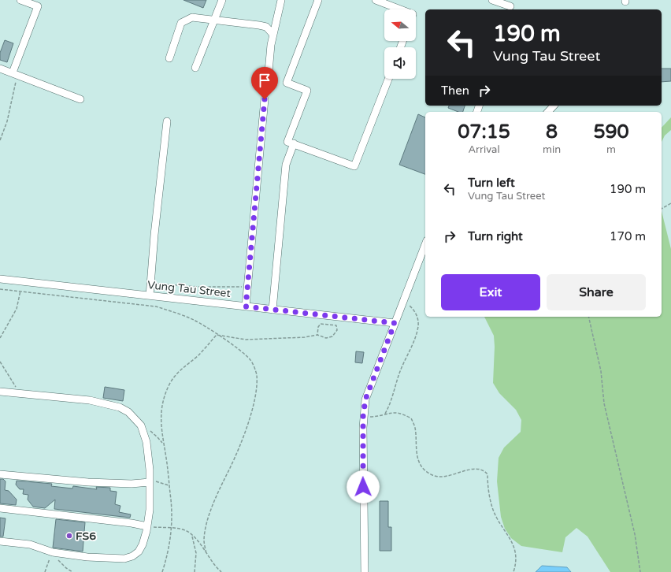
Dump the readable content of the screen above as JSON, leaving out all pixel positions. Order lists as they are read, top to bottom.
{
  "streets": {
    "street": ["Vung Tau Street"]
  },
  "places": ["FS6"],
  "north": "left",
  "page": {
    "turn": ["190 m", "Vung Tau Street"],
    "then": "Then",
    "eta": [
      "07:15",
      "Arrival",
      "8",
      "min",
      "590",
      "m"
    ],
    "list": [
      {
        "name": "Turn left",
        "note": "Vung Tau Street",
        "value": "190 m"
      },
      {
        "name": "Turn right",
        "value": "170 m"
      }
    ],
    "buttons": ["Exit", "Share"]
  }
}
